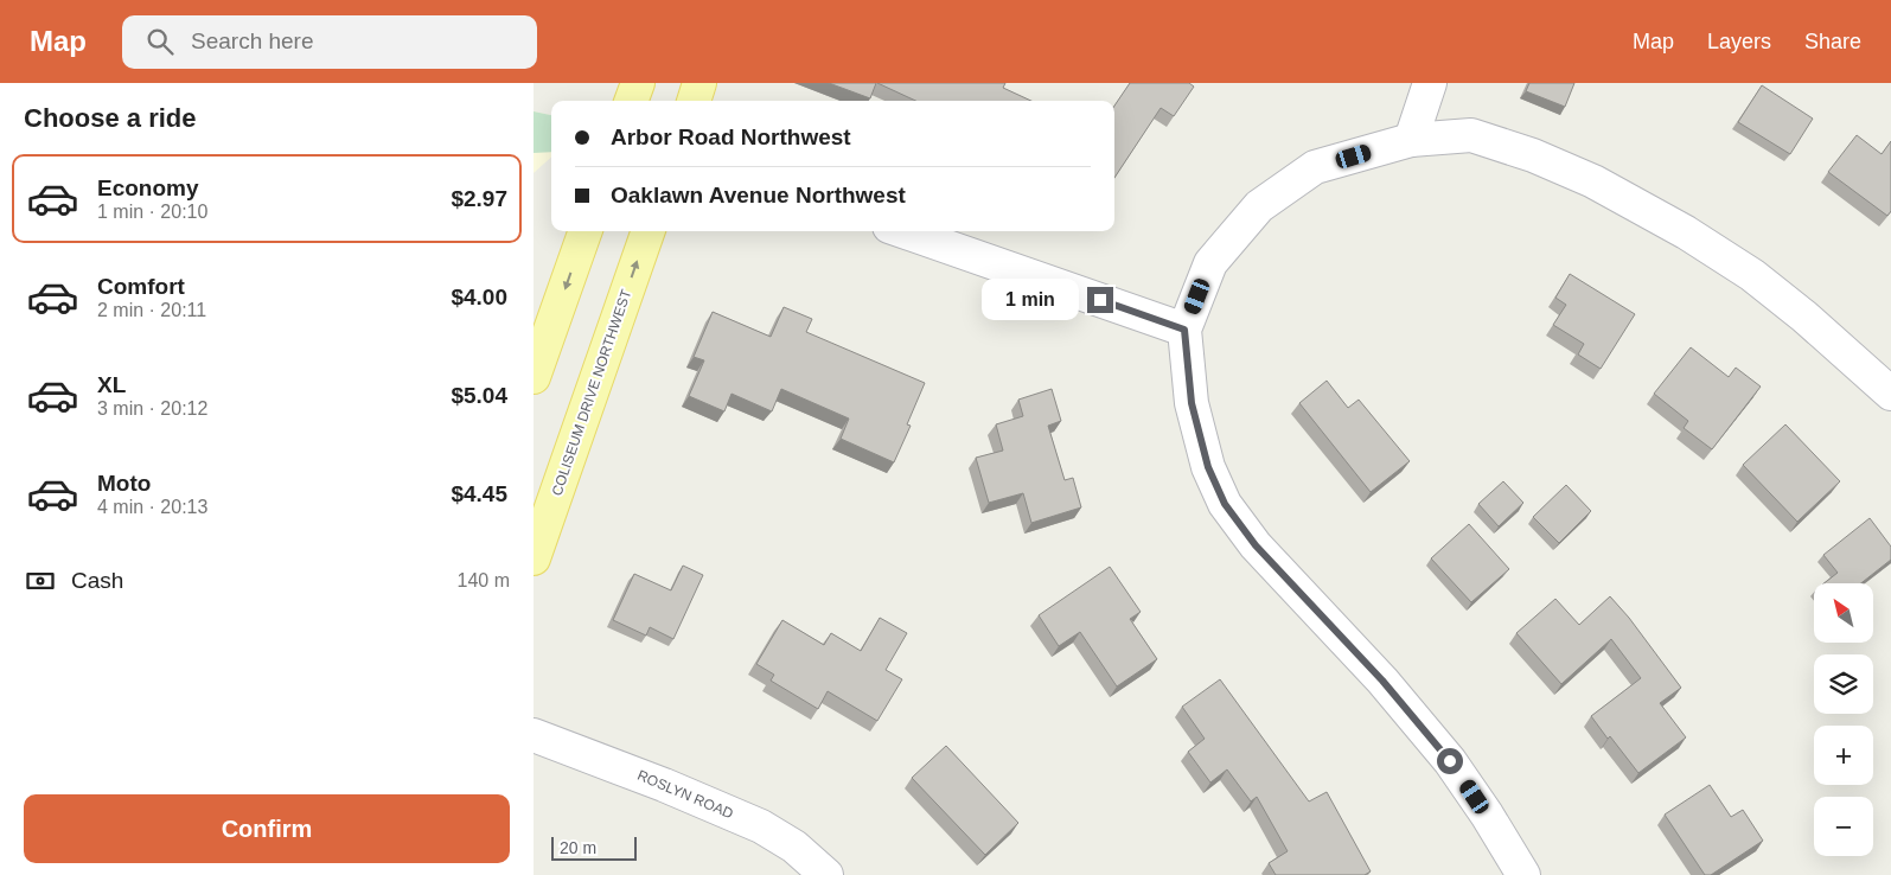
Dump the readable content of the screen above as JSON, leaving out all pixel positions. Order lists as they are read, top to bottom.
{
  "streets": {
    "main road": ["COLISEUM DRIVE NORTHWEST"],
    "street": ["ROSLYN ROAD"]
  },
  "scale_bar": "20 m",
  "north": "top left",
  "page": {
    "header": "Map",
    "search": "Search here",
    "nav": ["Map", "Layers", "Share"],
    "heading": "Choose a ride",
    "banner": ["Arbor Road Northwest", "Oaklawn Avenue Northwest"],
    "list": [
      {
        "name": "Economy",
        "note": "1 min · 20:10",
        "value": "$2.97"
      },
      {
        "name": "Comfort",
        "note": "2 min · 20:11",
        "value": "$4.00"
      },
      {
        "name": "XL",
        "note": "3 min · 20:12",
        "value": "$5.04"
      },
      {
        "name": "Moto",
        "note": "4 min · 20:13",
        "value": "$4.45"
      }
    ],
    "bubble": "1 min",
    "pay": ["Cash", "140 m"],
    "map_buttons": ["+", "−"],
    "buttons": "Confirm",
    "scale": "20 m"
  }
}
